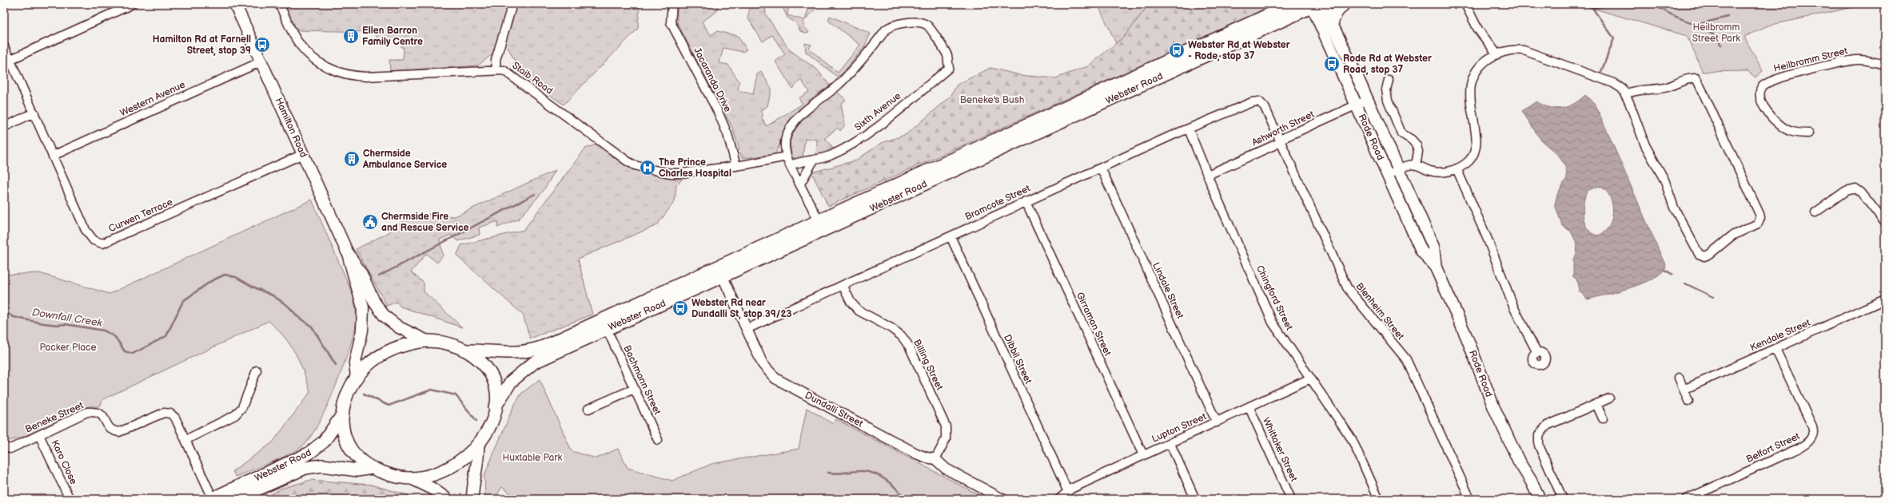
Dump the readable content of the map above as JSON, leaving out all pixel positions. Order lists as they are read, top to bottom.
{
  "streets": {
    "main road": ["Webster Road", "Hamilton Road", "Rode Road"],
    "street": [
      "Heilbromm Street",
      "Staib Road",
      "Jacaranda Drive",
      "Western Avenue",
      "Sixth Avenue",
      "Ashworth Street",
      "Bramcote Street",
      "Curwen Terrace",
      "Lindale Street",
      "Chingford Street",
      "Blenheim Street",
      "Girraman Street",
      "Kendale Street",
      "Dibbil Street",
      "Billing Street",
      "Bachmann Street",
      "Dundalli Street",
      "Beneke Street",
      "Lupton Street",
      "Belfort Street",
      "Whittaker Street",
      "Karo Close"
    ]
  },
  "crossings": [
    ["Staib Road", "Jacaranda Drive"],
    ["Staib Road", "Sixth Avenue"],
    ["Webster Road", "Rode Road"],
    ["Webster Road", "Bachmann Street"],
    ["Webster Road", "Dundalli Street"],
    ["Webster Road", "Beneke Street"],
    ["Western Avenue", "Hamilton Road"],
    ["Western Avenue", "Curwen Terrace"],
    ["Hamilton Road", "Curwen Terrace"],
    ["Ashworth Street", "Rode Road"],
    ["Ashworth Street", "Chingford Street"],
    ["Ashworth Street", "Blenheim Street"],
    ["Bramcote Street", "Lindale Street"],
    ["Bramcote Street", "Chingford Street"],
    ["Bramcote Street", "Blenheim Street"],
    ["Bramcote Street", "Girraman Street"],
    ["Bramcote Street", "Dibbil Street"],
    ["Bramcote Street", "Billing Street"],
    ["Bramcote Street", "Dundalli Street"],
    ["Lindale Street", "Lupton Street"],
    ["Chingford Street", "Lupton Street"],
    ["Girraman Street", "Lupton Street"],
    ["Kendale Street", "Belfort Street"],
    ["Dibbil Street", "Lupton Street"],
    ["Billing Street", "Dundalli Street"],
    ["Beneke Street", "Karo Close"],
    ["Lupton Street", "Whittaker Street"]
  ],
  "water": ["Downfall Creek"],
  "parks": [
    "Heilbromm Street Park",
    "Beneke's Bush",
    "Packer Place",
    "Huxtable Park"
  ],
  "places": {
    "building": ["Ellen Barron Family Centre", "Chermside Ambulance Service"],
    "bus stop": [
      "Hamilton Rd at Farnell Street, stop 39",
      "Webster Rd at Webster - Rode, stop 37",
      "Rode Rd at Webster Road, stop 37",
      "Webster Rd near Dundalli St, stop 39/23"
    ],
    "hospital": ["The Prince Charles Hospital"],
    "public building": ["Chermside Fire and Rescue Service"]
  }
}
